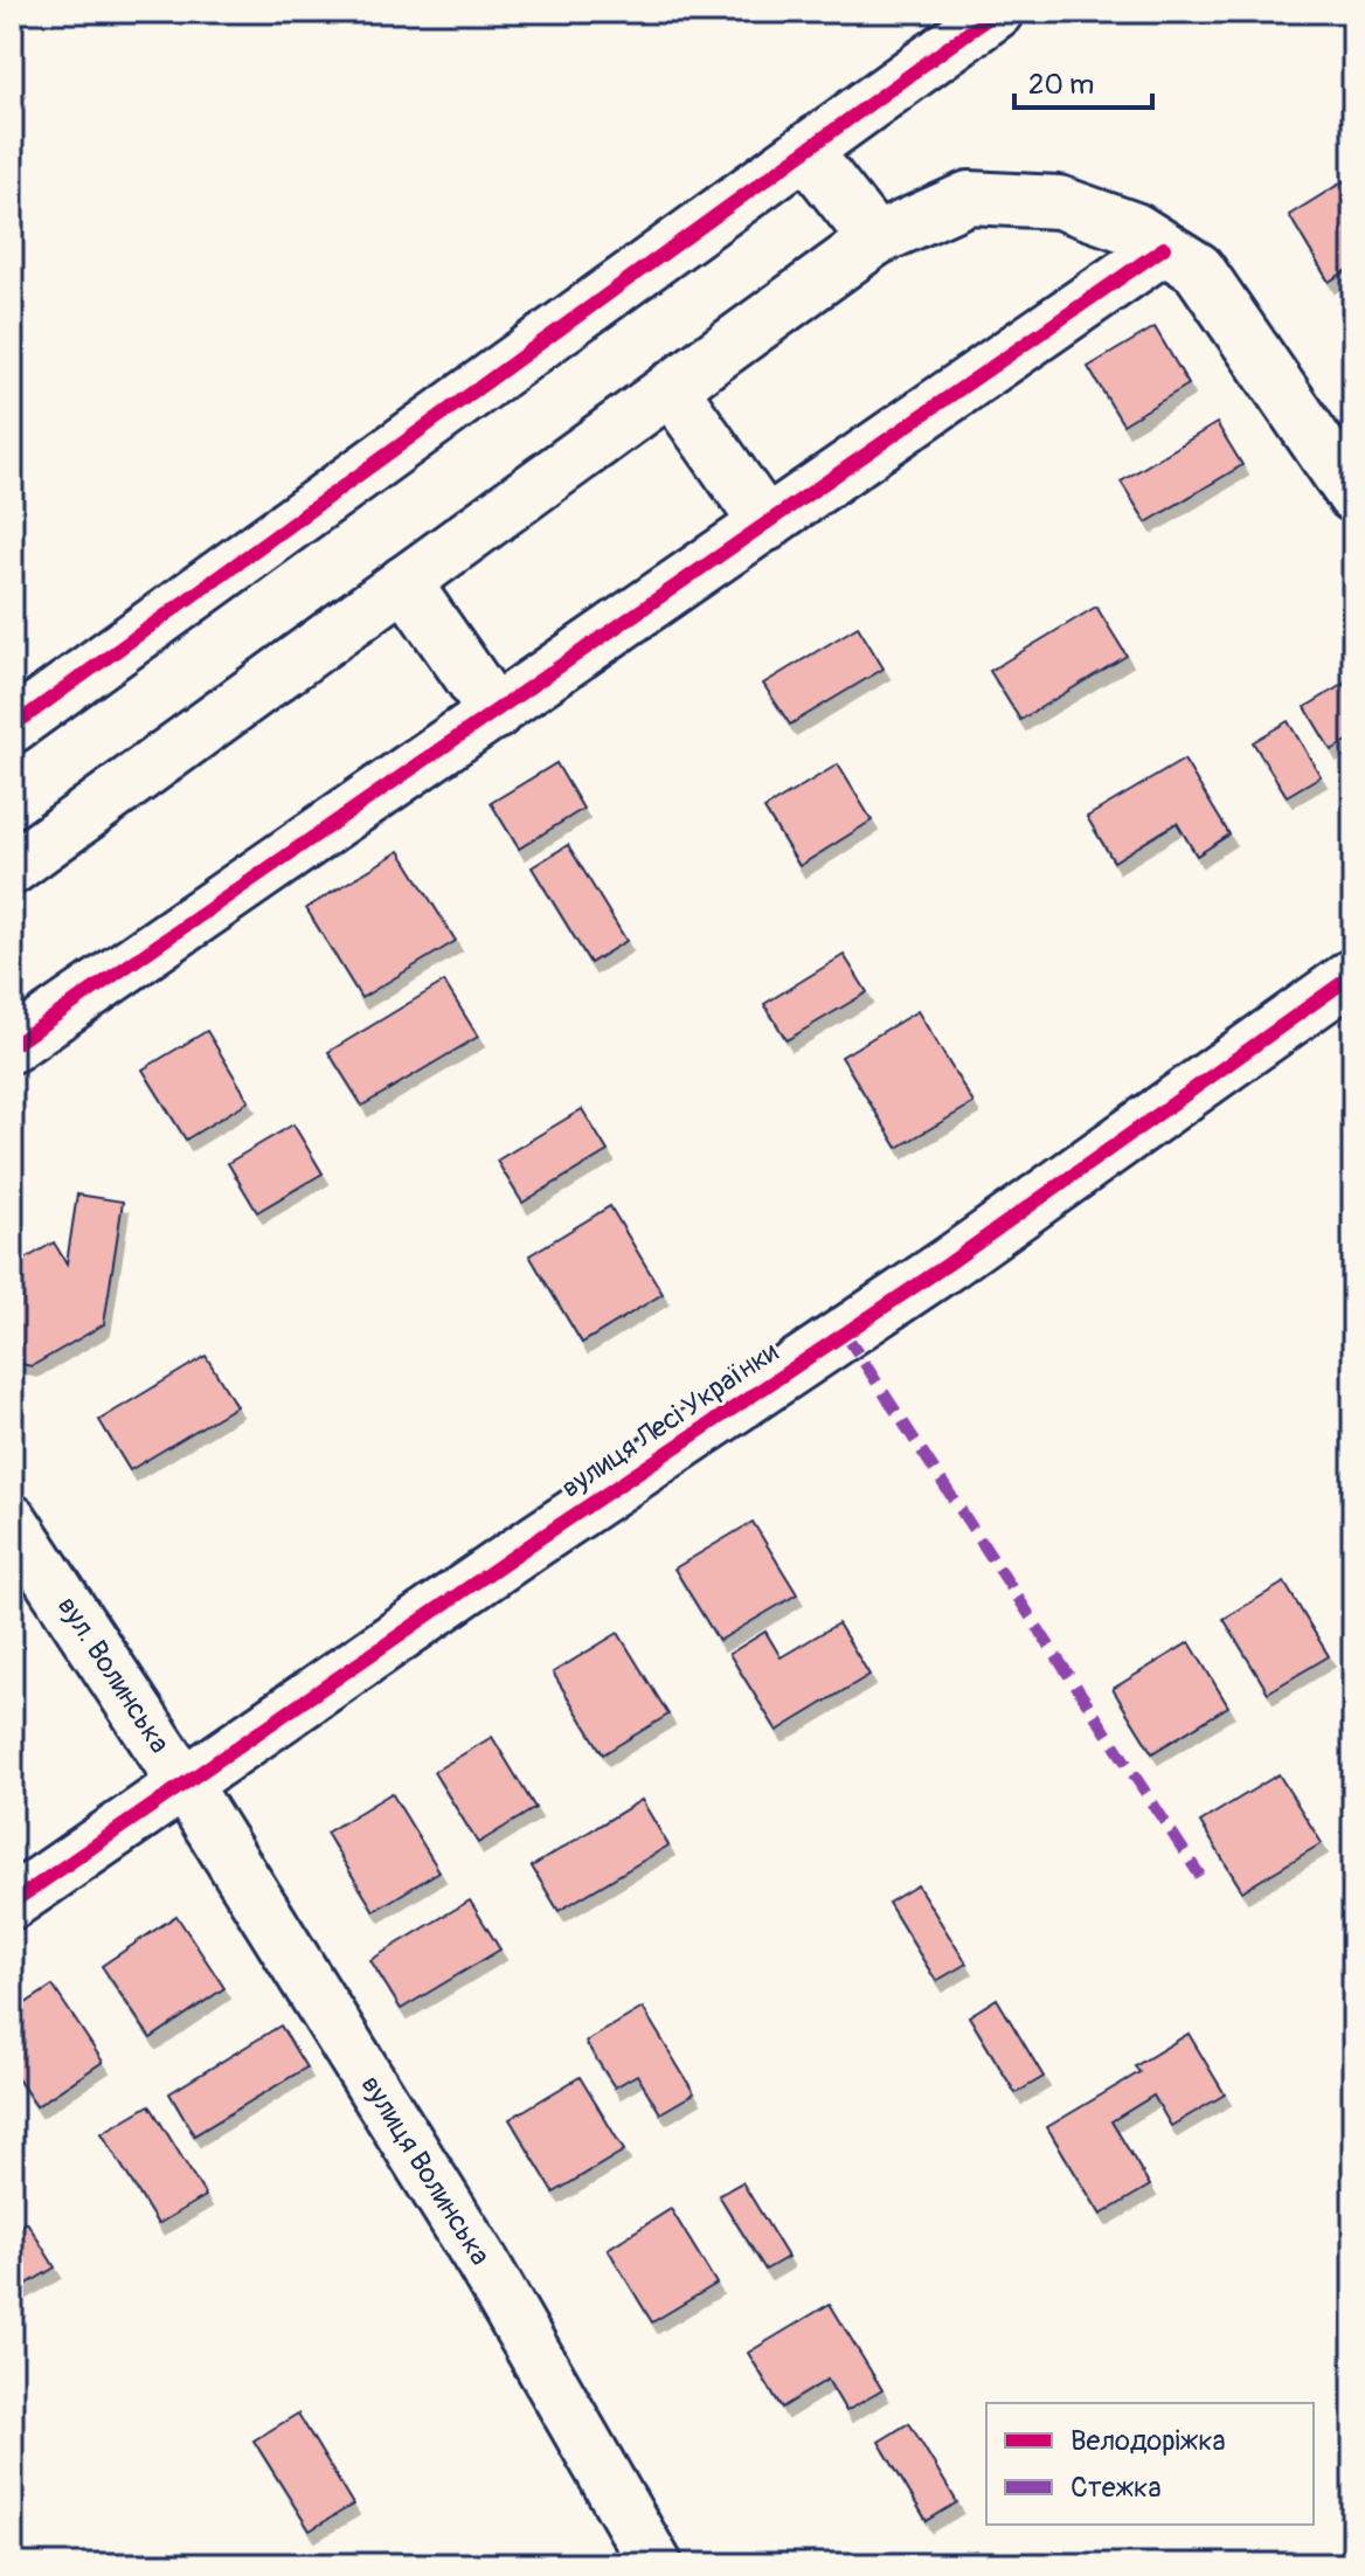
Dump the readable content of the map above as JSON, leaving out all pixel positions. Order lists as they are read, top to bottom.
{
  "streets": {
    "main road": ["вулиця Лесі Українки", "вул. Волинська", "вулиця Волинська"]
  },
  "crossings": [
    ["вулиця Лесі Українки", "вул. Волинська"],
    ["вулиця Лесі Українки", "вулиця Волинська"],
    ["вул. Волинська", "вулиця Волинська"]
  ],
  "legend": ["Велодоріжка", "Стежка"],
  "scale_bar": "20 m"
}
